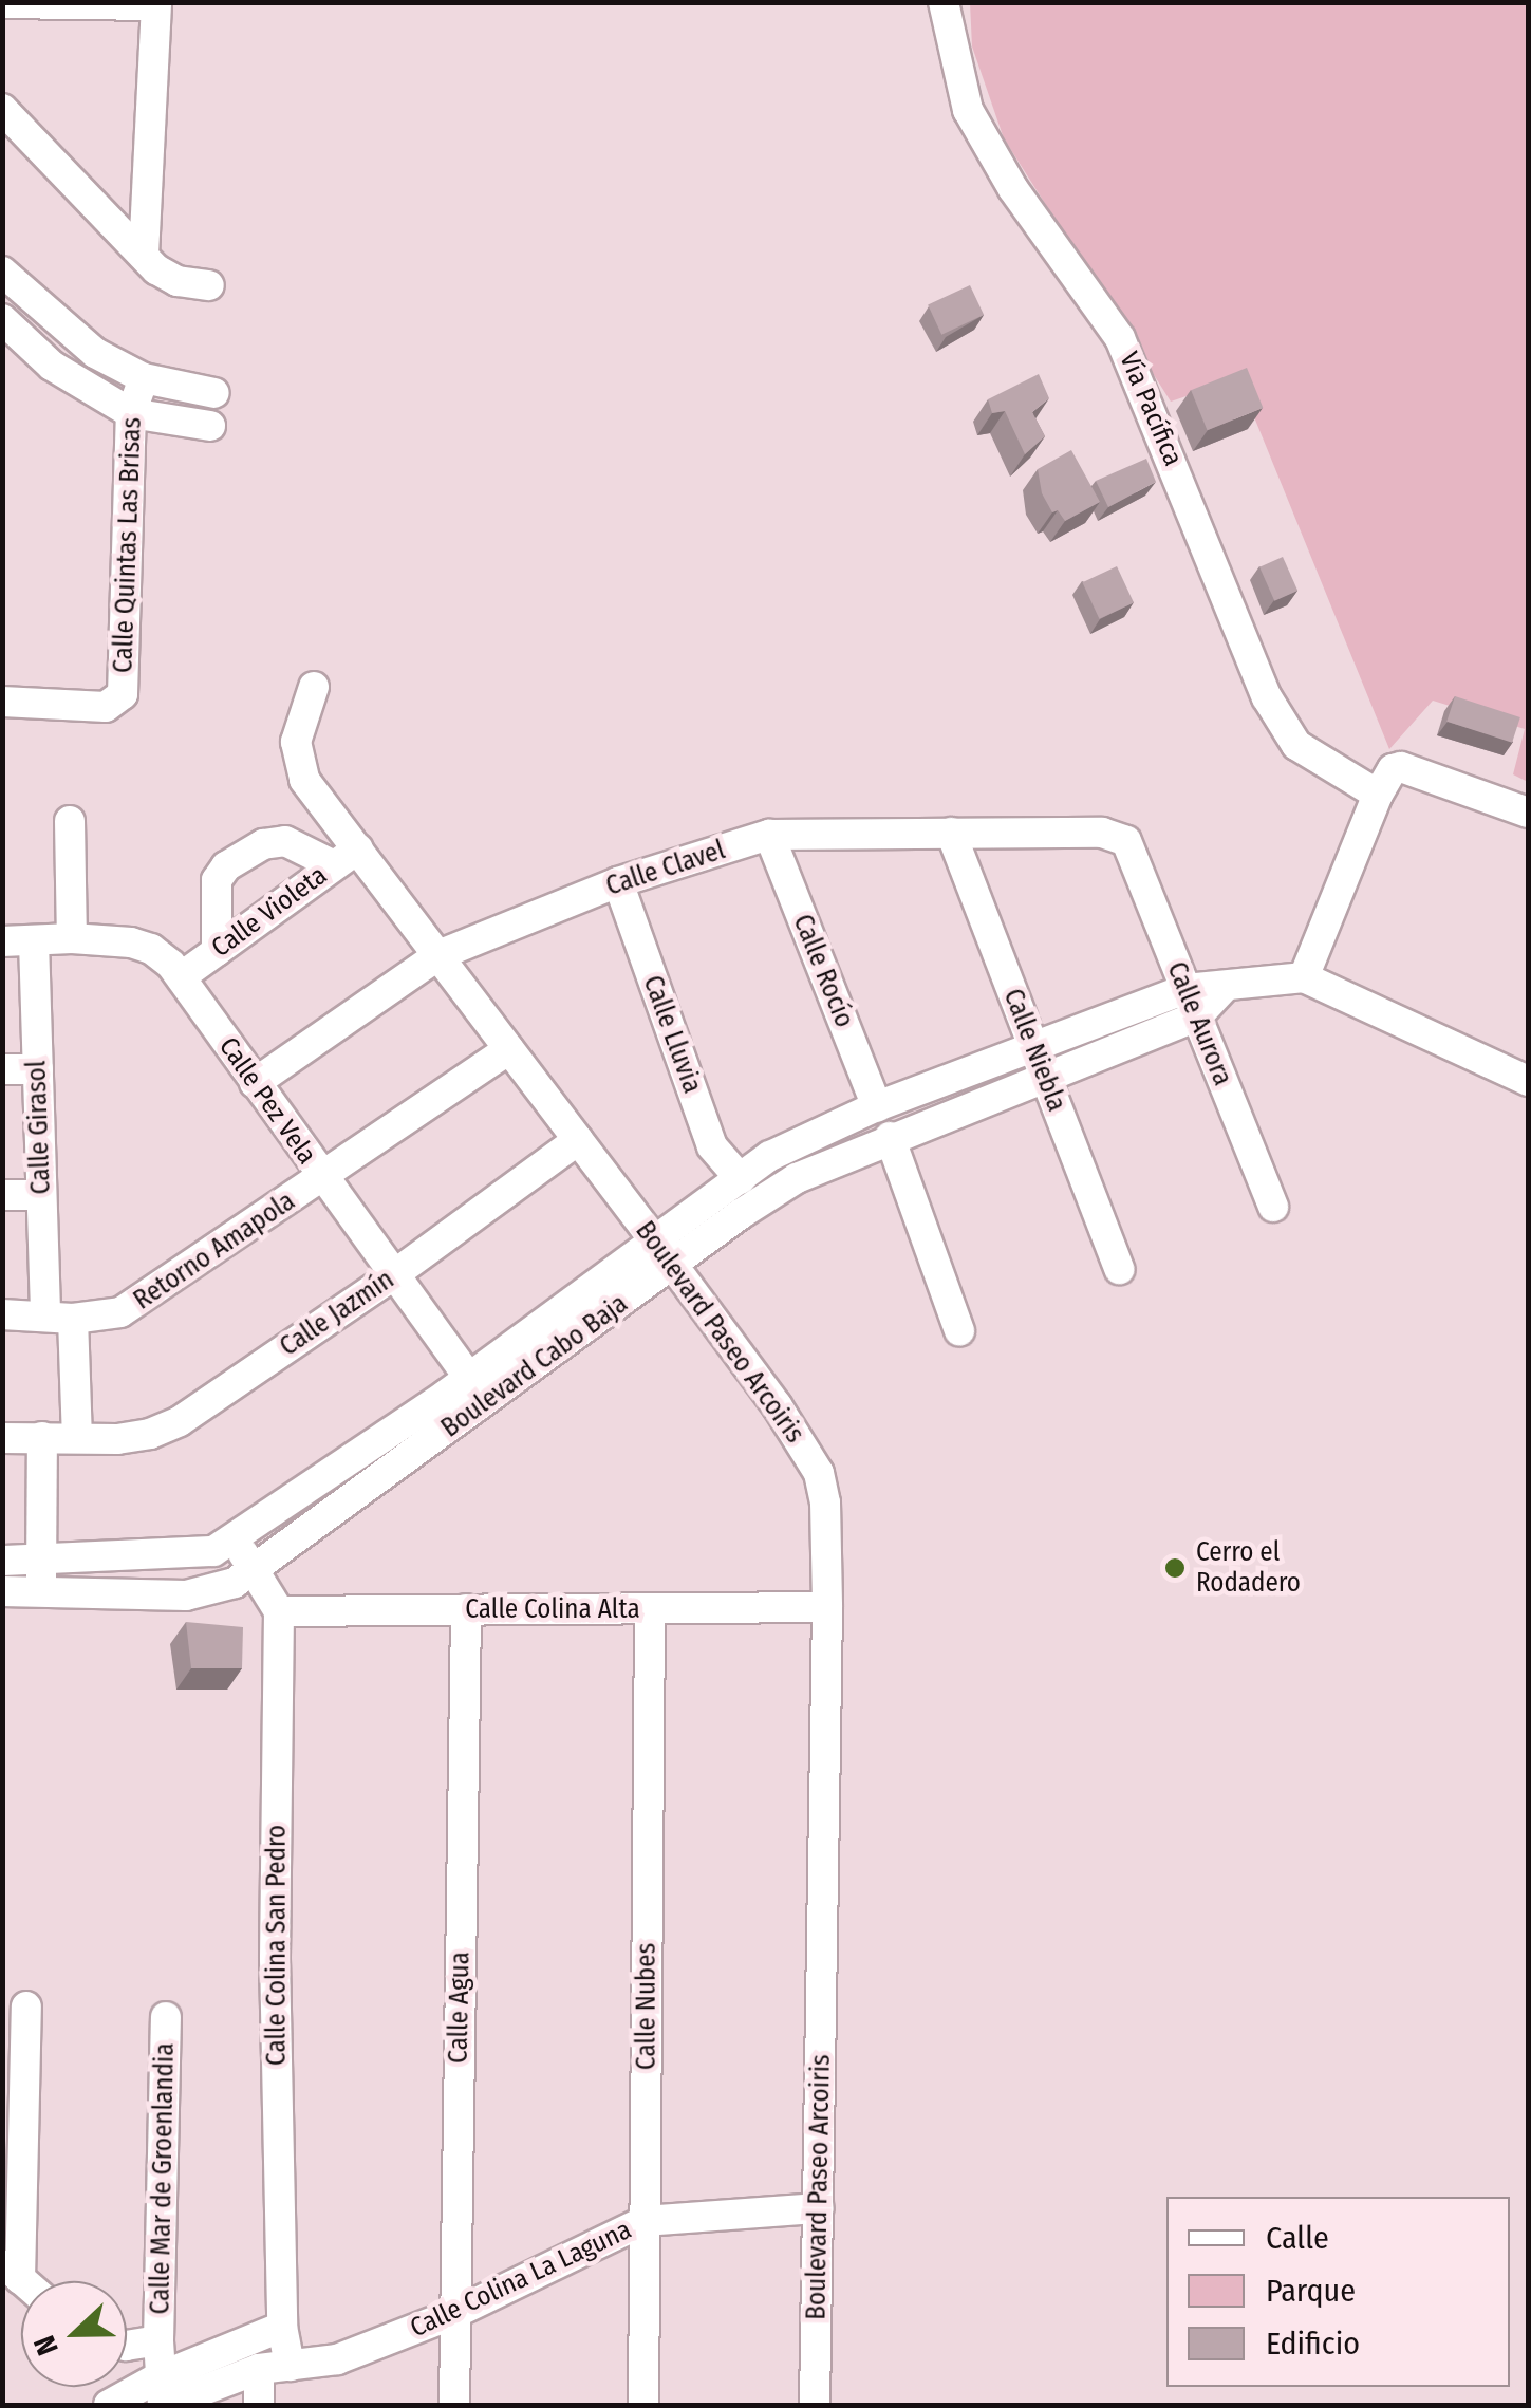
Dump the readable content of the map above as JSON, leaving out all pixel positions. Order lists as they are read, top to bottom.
{
  "streets": {
    "street": [
      "Vía Pacífica",
      "Calle Quintas Las Brisas",
      "Calle Clavel",
      "Calle Violeta",
      "Calle Rocío",
      "Calle Aurora",
      "Calle Lluvia",
      "Calle Niebla",
      "Calle Pez Vela",
      "Calle Girasol",
      "Retorno Amapola",
      "Calle Jazmín",
      "Boulevard Paseo Arcoiris",
      "Boulevard Cabo Baja",
      "Calle Colina Alta",
      "Calle Colina San Pedro",
      "Calle Nubes",
      "Calle Agua",
      "Calle Mar de Groenlandia",
      "Calle Colina La Laguna"
    ]
  },
  "crossings": [
    ["Calle Clavel", "Calle Rocío"],
    ["Calle Clavel", "Calle Aurora"],
    ["Calle Clavel", "Calle Lluvia"],
    ["Calle Clavel", "Calle Niebla"],
    ["Calle Clavel", "Calle Pez Vela"],
    ["Calle Clavel", "Boulevard Paseo Arcoiris"],
    ["Calle Violeta", "Calle Pez Vela"],
    ["Calle Violeta", "Boulevard Paseo Arcoiris"],
    ["Calle Rocío", "Boulevard Cabo Baja"],
    ["Calle Aurora", "Boulevard Cabo Baja"],
    ["Calle Lluvia", "Boulevard Cabo Baja"],
    ["Calle Niebla", "Boulevard Cabo Baja"],
    ["Calle Pez Vela", "Calle Girasol"],
    ["Calle Pez Vela", "Retorno Amapola"],
    ["Calle Pez Vela", "Calle Jazmín"],
    ["Calle Pez Vela", "Boulevard Cabo Baja"],
    ["Calle Girasol", "Retorno Amapola"],
    ["Calle Girasol", "Calle Jazmín"],
    ["Retorno Amapola", "Boulevard Paseo Arcoiris"],
    ["Calle Jazmín", "Boulevard Paseo Arcoiris"],
    ["Boulevard Paseo Arcoiris", "Boulevard Cabo Baja"],
    ["Boulevard Paseo Arcoiris", "Calle Colina Alta"],
    ["Boulevard Paseo Arcoiris", "Calle Colina La Laguna"],
    ["Calle Colina Alta", "Calle Colina San Pedro"],
    ["Calle Colina Alta", "Calle Nubes"],
    ["Calle Colina Alta", "Calle Agua"],
    ["Calle Colina San Pedro", "Calle Colina La Laguna"],
    ["Calle Nubes", "Calle Colina La Laguna"],
    ["Calle Agua", "Calle Colina La Laguna"]
  ],
  "places": ["Cerro el Rodadero"],
  "legend": ["Calle", "Parque", "Edificio"],
  "north": "left"
}
